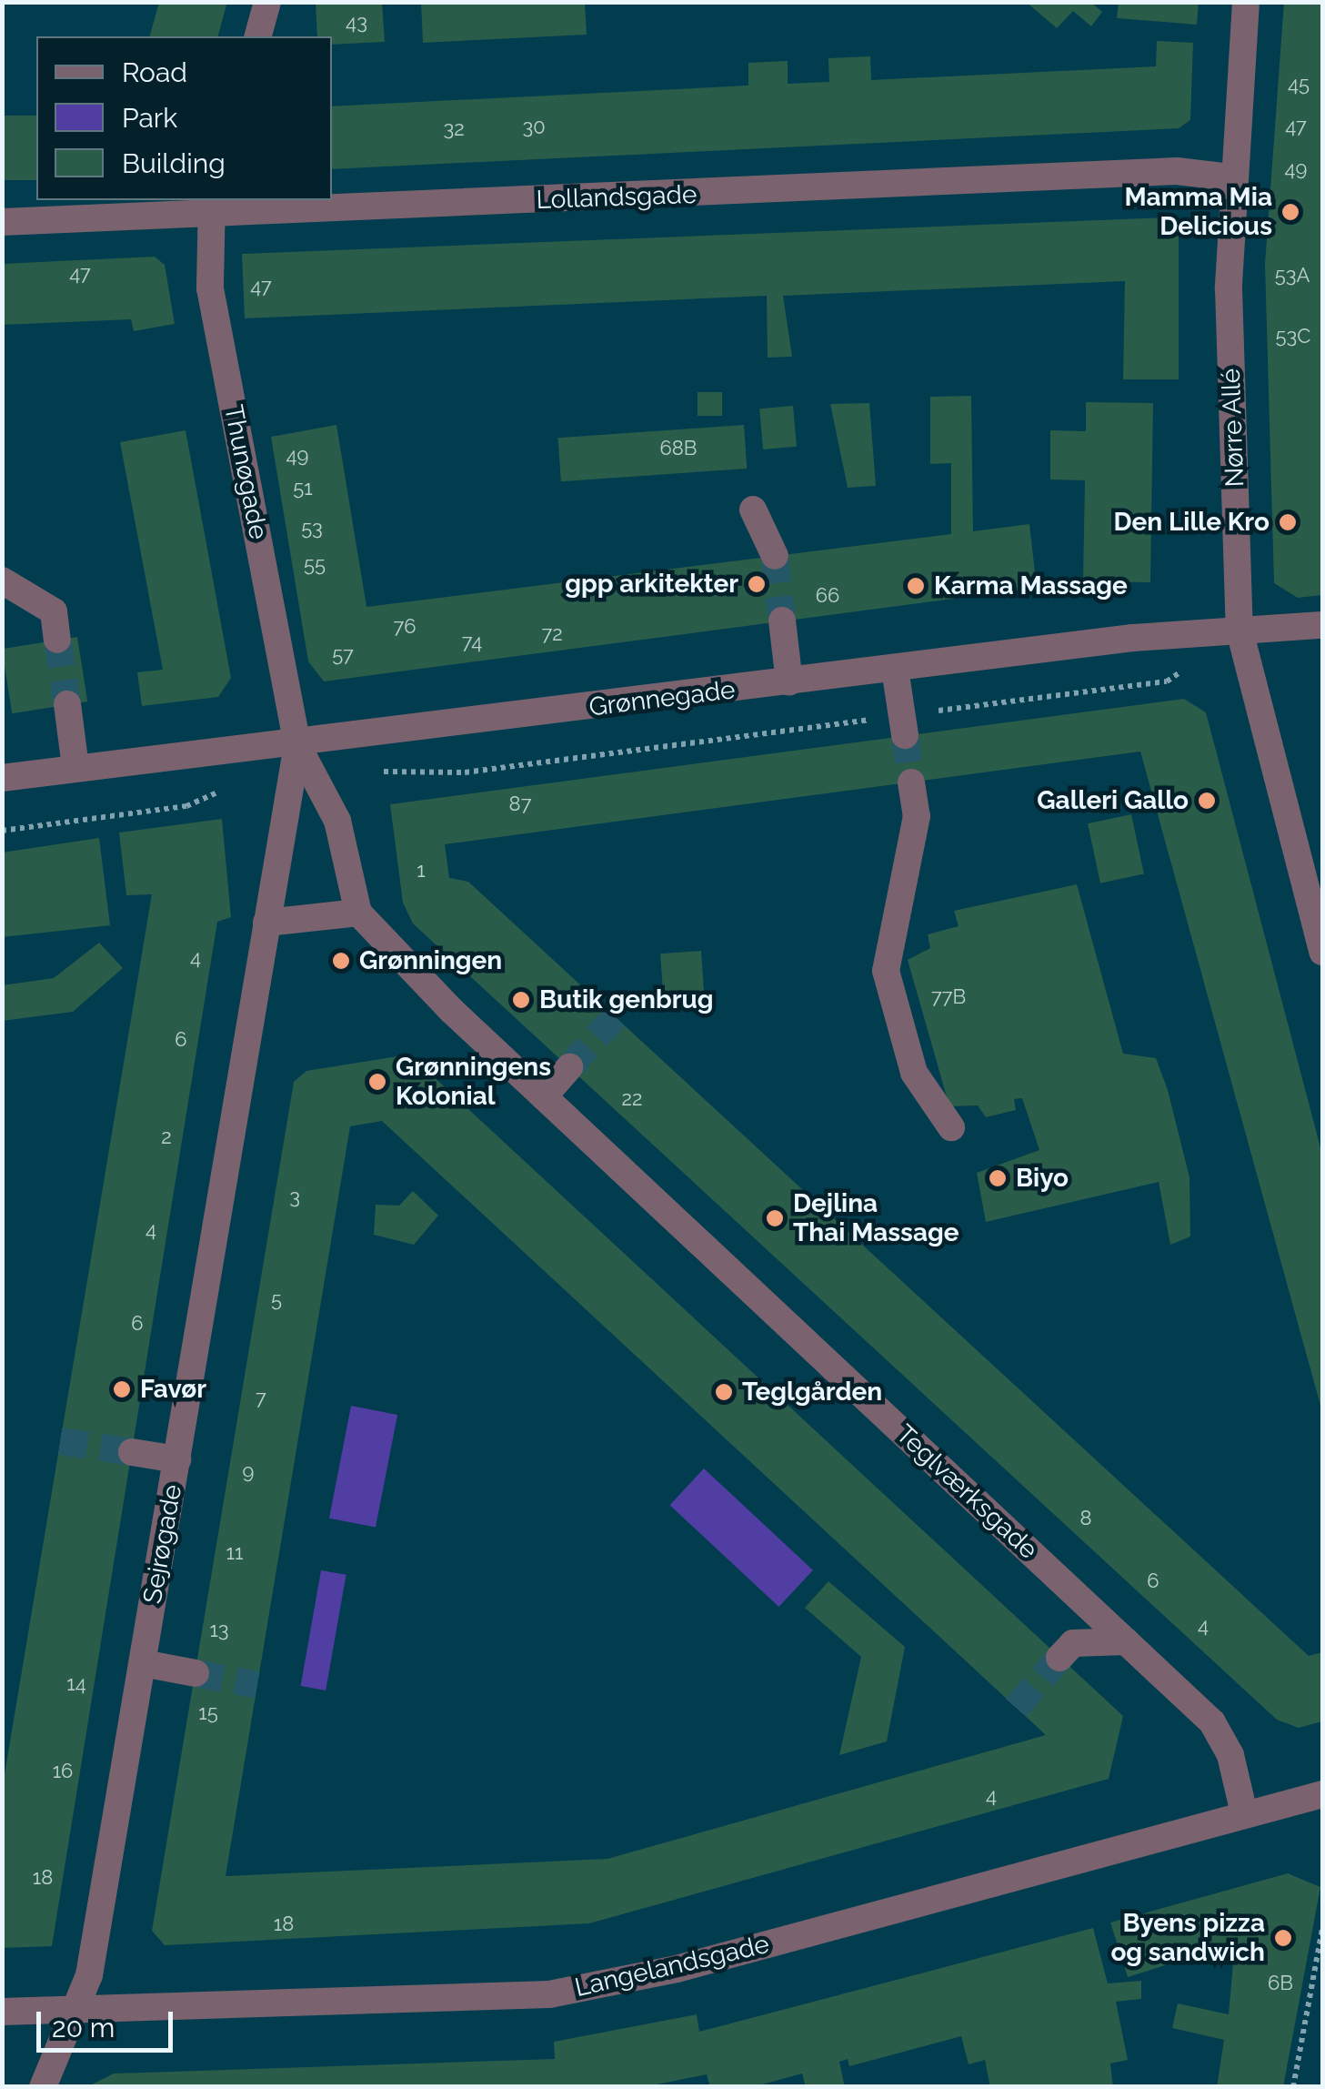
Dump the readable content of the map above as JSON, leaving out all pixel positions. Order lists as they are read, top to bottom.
{
  "streets": {
    "street": [
      "Lollandsgade",
      "Nørre Allé",
      "Thunøgade",
      "Grønnegade",
      "Teglværksgade",
      "Sejrøgade",
      "Langelandsgade"
    ]
  },
  "crossings": [
    ["Lollandsgade", "Nørre Allé"],
    ["Lollandsgade", "Thunøgade"],
    ["Nørre Allé", "Grønnegade"],
    ["Thunøgade", "Grønnegade"],
    ["Teglværksgade", "Langelandsgade"],
    ["Sejrøgade", "Langelandsgade"]
  ],
  "places": [
    "Mamma Mia Delicious",
    "Den Lille Kro",
    "gpp arkitekter",
    "Karma Massage",
    "Galleri Gallo",
    "Grønningen",
    "Butik genbrug",
    "Grønningens Kolonial",
    "Biyo",
    "Dejlina Thai Massage",
    "Favør",
    "Teglgården",
    "Byens pizza og sandwich"
  ],
  "house_numbers": [
    "43",
    "45",
    "47",
    "30",
    "32",
    "49",
    "47",
    "53A",
    "47",
    "53C",
    "68B",
    "49",
    "51",
    "53",
    "55",
    "66",
    "76",
    "72",
    "74",
    "57",
    "87",
    "1",
    "4",
    "77B",
    "6",
    "22",
    "2",
    "3",
    "4",
    "5",
    "6",
    "7",
    "9",
    "8",
    "11",
    "6",
    "4",
    "13",
    "14",
    "15",
    "16",
    "4",
    "18",
    "18",
    "6B"
  ],
  "legend": ["Road", "Park", "Building"],
  "scale_bar": "20 m"
}
